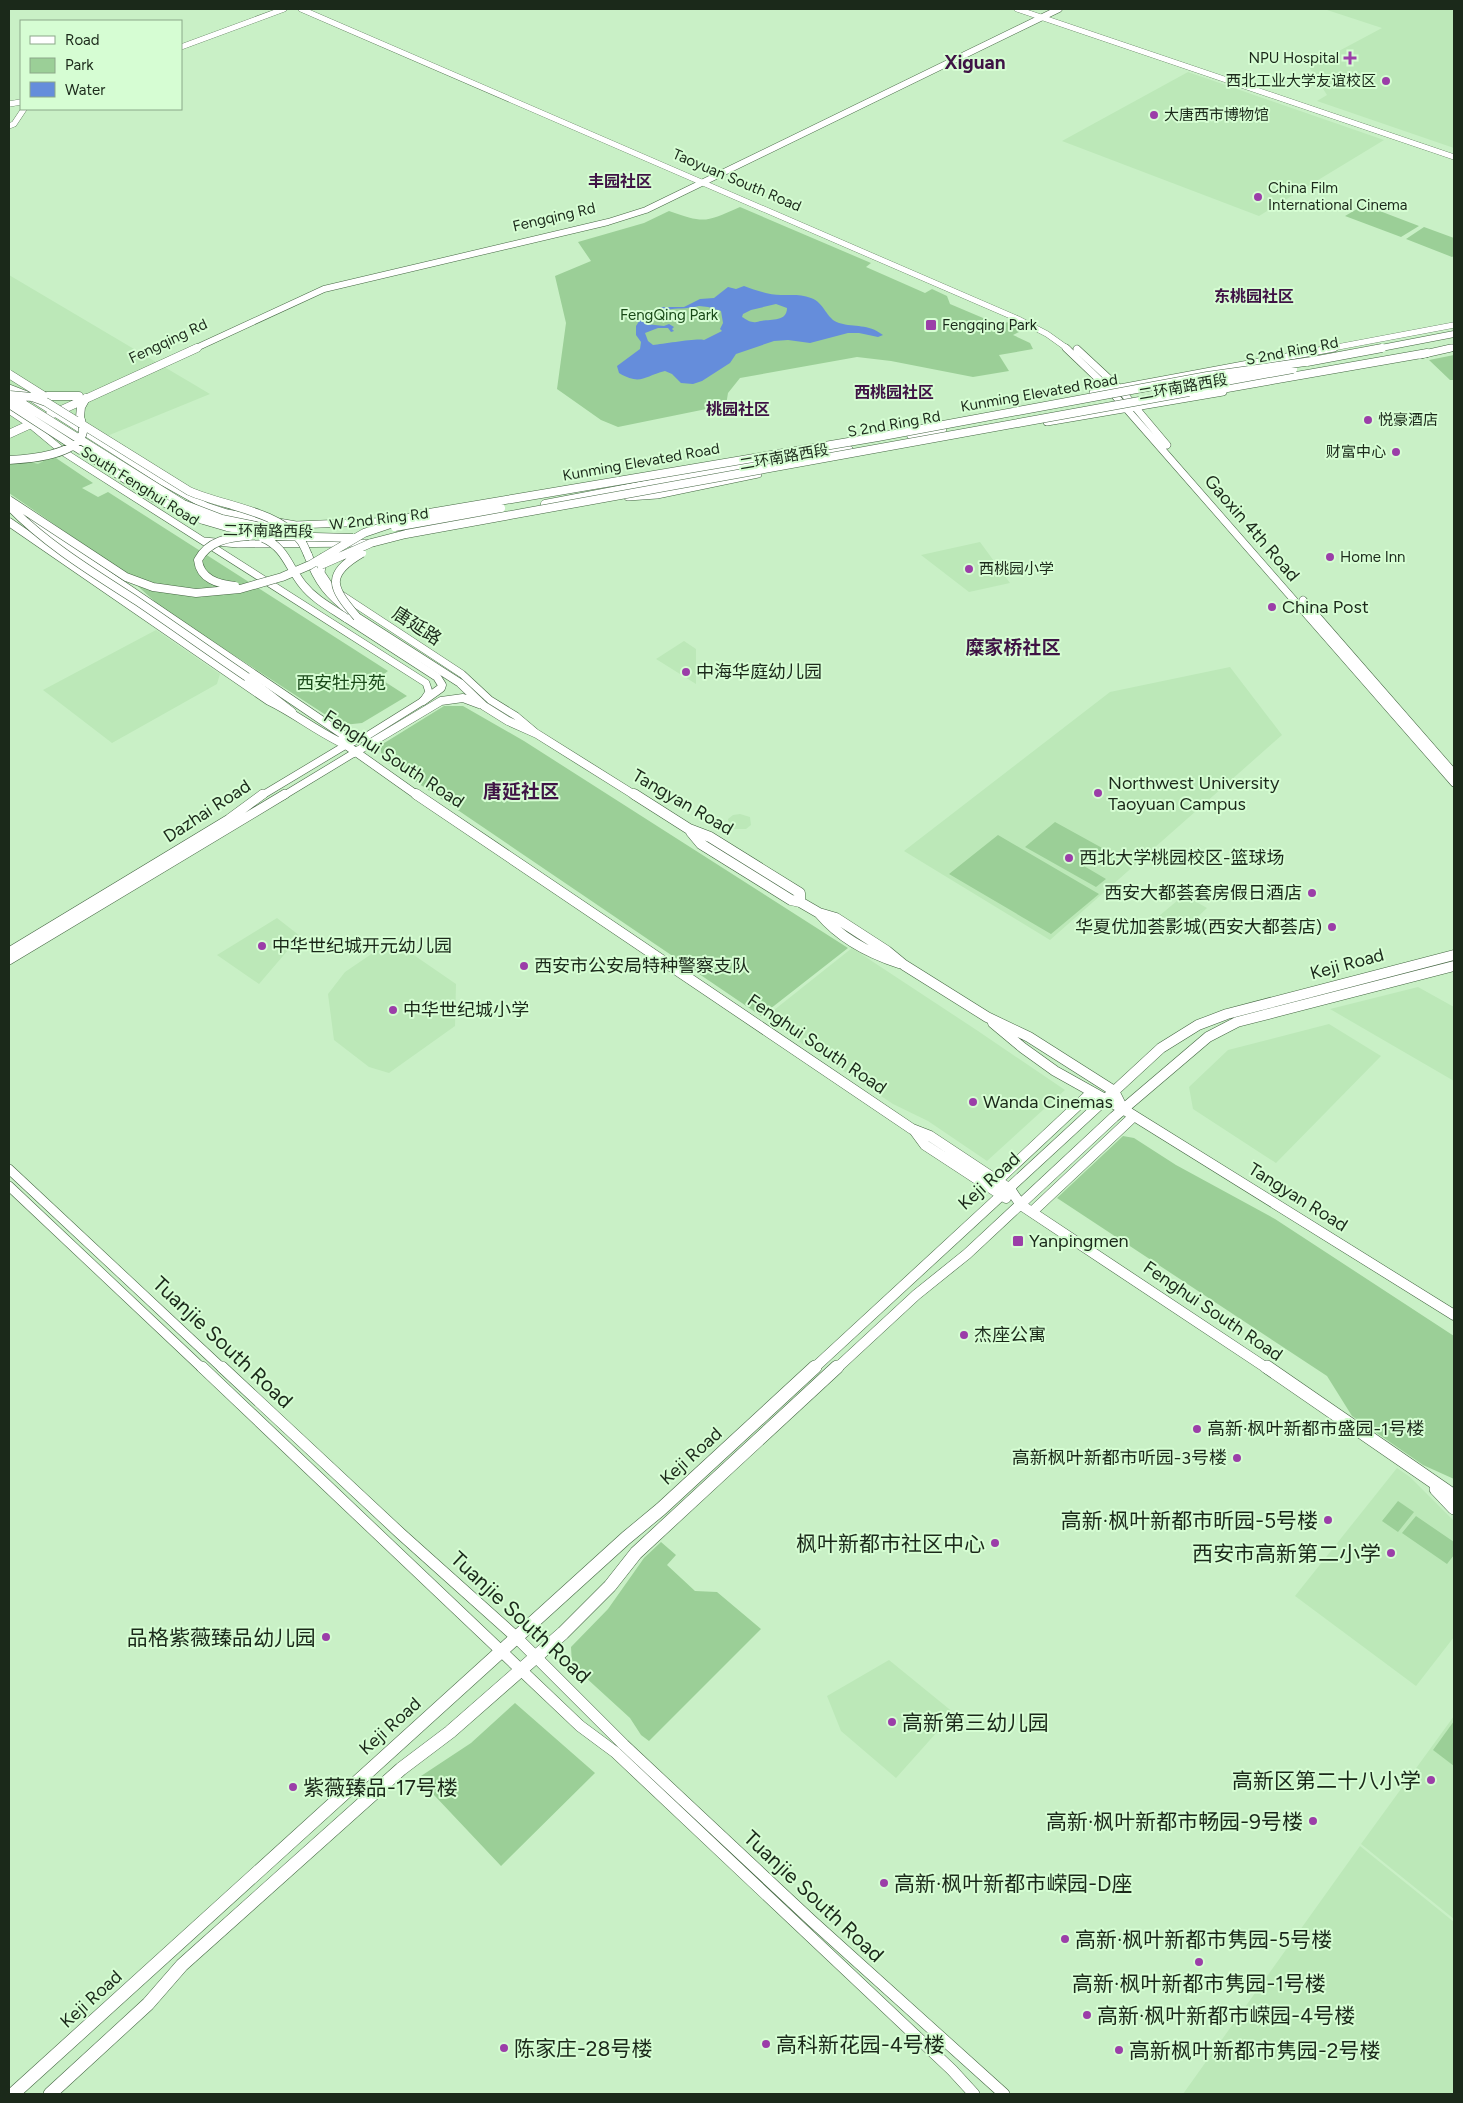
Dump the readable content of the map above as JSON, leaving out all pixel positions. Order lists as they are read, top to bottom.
{
  "streets": {
    "main road": [
      "Taoyuan South Road",
      "Fengqing Rd",
      "S 2nd Ring Rd",
      "二环南路西段",
      "Kunming Elevated Road",
      "South Fenghui Road",
      "W 2nd Ring Rd",
      "Gaoxin 4th Road",
      "唐延路",
      "Fenghui South Road",
      "Tangyan Road",
      "Dazhai Road",
      "Keji Road",
      "Tuanjie South Road"
    ]
  },
  "crossings": [
    ["Taoyuan South Road", "Fengqing Rd"],
    ["Taoyuan South Road", "二环南路西段"],
    ["Taoyuan South Road", "Gaoxin 4th Road"],
    ["Fengqing Rd", "South Fenghui Road"],
    ["S 2nd Ring Rd", "Kunming Elevated Road"],
    ["S 2nd Ring Rd", "W 2nd Ring Rd"],
    ["二环南路西段", "South Fenghui Road"],
    ["二环南路西段", "Gaoxin 4th Road"],
    ["二环南路西段", "唐延路"],
    ["South Fenghui Road", "唐延路"],
    ["South Fenghui Road", "Dazhai Road"],
    ["唐延路", "Tangyan Road"],
    ["Fenghui South Road", "Dazhai Road"],
    ["Fenghui South Road", "Keji Road"],
    ["Tangyan Road", "Keji Road"],
    ["Keji Road", "Tuanjie South Road"]
  ],
  "districts": [
    "Xiguan",
    "丰园社区",
    "东桃园社区",
    "西桃园社区",
    "桃园社区",
    "糜家桥社区",
    "唐延社区"
  ],
  "parks": ["FengQing Park", "西安牡丹苑"],
  "places": {
    "health": ["NPU Hospital"],
    "other": [
      "西北工业大学友谊校区",
      "大唐西市博物馆",
      "China Film International Cinema",
      "悦豪酒店",
      "财富中心",
      "Home Inn",
      "西桃园小学",
      "China Post",
      "中海华庭幼儿园",
      "Northwest University Taoyuan Campus",
      "西北大学桃园校区-篮球场",
      "西安大都荟套房假日酒店",
      "华夏优加荟影城(西安大都荟店)",
      "中华世纪城开元幼儿园",
      "西安市公安局特种警察支队",
      "中华世纪城小学",
      "Wanda Cinemas",
      "杰座公寓",
      "高新·枫叶新都市盛园-1号楼",
      "高新枫叶新都市听园-3号楼",
      "高新·枫叶新都市昕园-5号楼",
      "枫叶新都市社区中心",
      "西安市高新第二小学",
      "品格紫薇臻品幼儿园",
      "高新第三幼儿园",
      "高新区第二十八小学",
      "紫薇臻品-17号楼",
      "高新·枫叶新都市畅园-9号楼",
      "高新·枫叶新都市嵘园-D座",
      "高新·枫叶新都市隽园-5号楼",
      "高新·枫叶新都市隽园-1号楼",
      "高新·枫叶新都市嵘园-4号楼",
      "高科新花园-4号楼",
      "陈家庄-28号楼",
      "高新枫叶新都市隽园-2号楼"
    ],
    "transit": ["Fengqing Park", "Yanpingmen"]
  },
  "legend": ["Road", "Park", "Water"]
}
